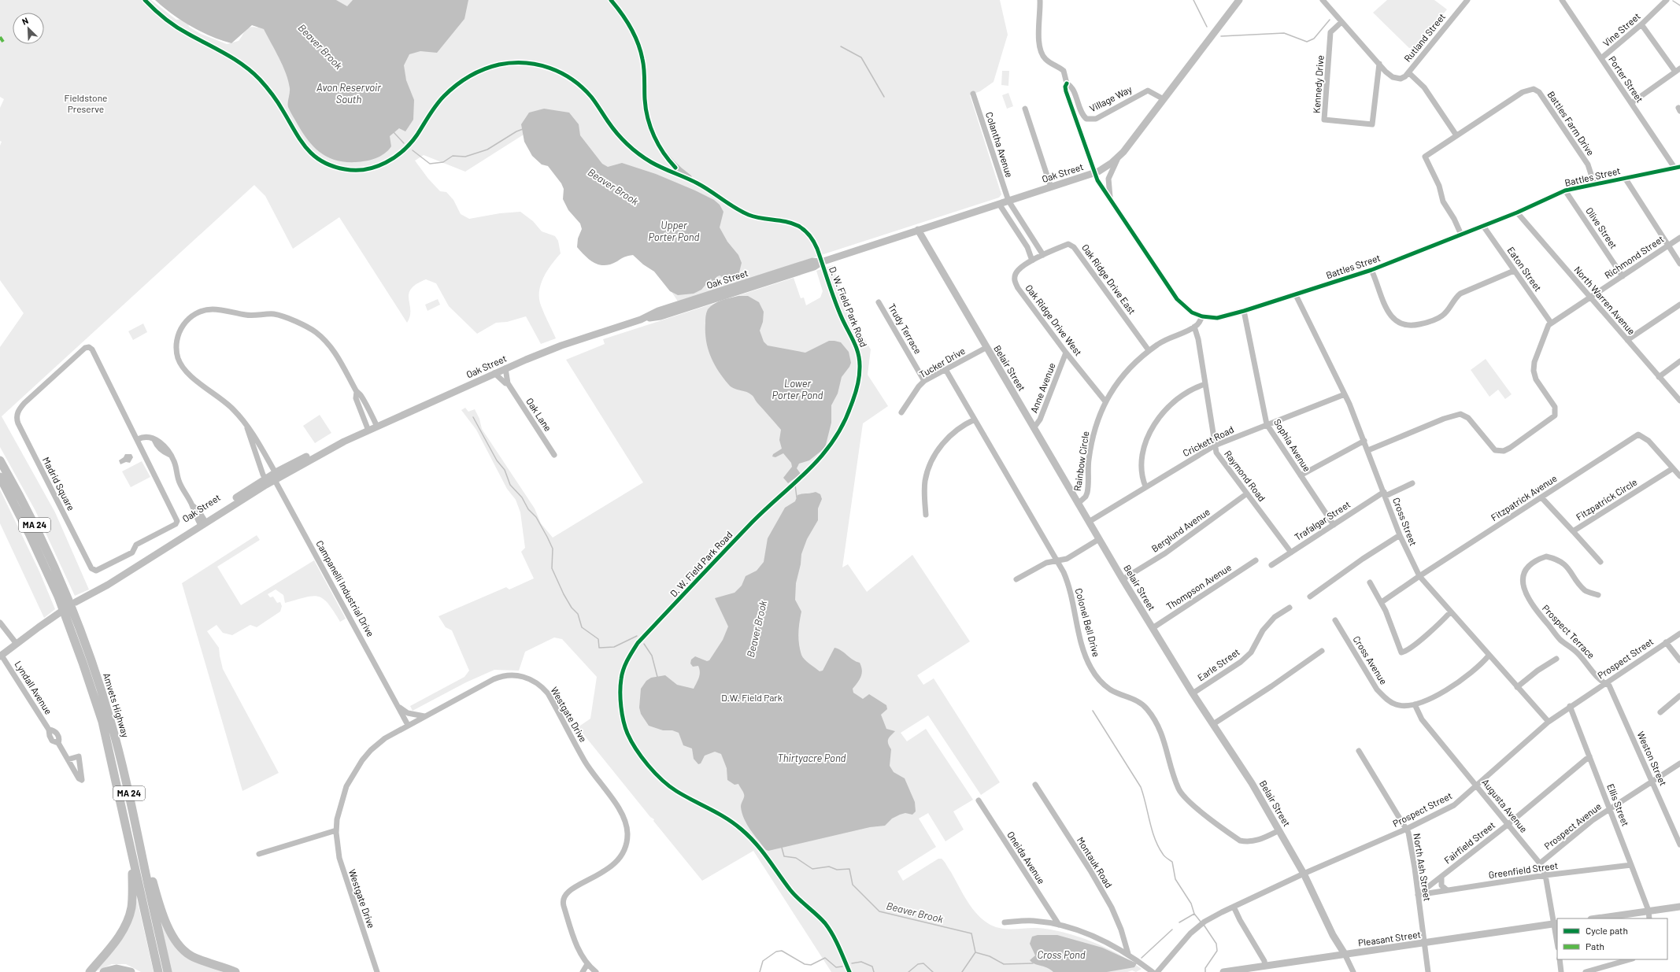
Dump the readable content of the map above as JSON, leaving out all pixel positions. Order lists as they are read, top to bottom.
{
  "streets": {
    "highway": ["MA 24", "Amvets Highway"],
    "main road": ["Oak Street", "Belair Street", "Pleasant Street"],
    "street": [
      "Vine Street",
      "Rutland Street",
      "Porter Street",
      "Kennedy Drive",
      "Village Way",
      "Battles Farm Drive",
      "Colantha Avenue",
      "Battles Street",
      "Olive Street",
      "Richmond Street",
      "Eaton Street",
      "Oak Ridge Drive East",
      "North Warren Avenue",
      "D. W. Field Park Road",
      "Oak Ridge Drive West",
      "Trudy Terrace",
      "Tucker Drive",
      "Anne Avenue",
      "Oak Lane",
      "Crickett Road",
      "Sophia Avenue",
      "Rainbow Circle",
      "Raymond Road",
      "Madrid Square",
      "Fitzpatrick Avenue",
      "Fitzpatrick Circle",
      "Trafalgar Street",
      "Cross Street",
      "Berglund Avenue",
      "Thompson Avenue",
      "Campanelli Industrial Drive",
      "Colonel Bell Drive",
      "Prospect Terrace",
      "Prospect Street",
      "Cross Avenue",
      "Earle Street",
      "Lyndall Avenue",
      "Westgate Drive",
      "Weston Street",
      "Ellis Street",
      "Augusta Avenue",
      "Prospect Avenue",
      "Fairfield Street",
      "Oneida Avenue",
      "Montauk Road",
      "North Ash Street",
      "Greenfield Street"
    ]
  },
  "crossings": [
    ["Vine Street", "Porter Street"],
    ["Porter Street", "Battles Street"],
    ["Village Way", "Oak Street"],
    ["Village Way", "Battles Street"],
    ["Battles Farm Drive", "Battles Street"],
    ["Colantha Avenue", "Oak Street"],
    ["Colantha Avenue", "Oak Ridge Drive East"],
    ["Colantha Avenue", "Oak Ridge Drive West"],
    ["Oak Street", "Battles Street"],
    ["Oak Street", "D. W. Field Park Road"],
    ["Oak Street", "Belair Street"],
    ["Oak Street", "Oak Lane"],
    ["Oak Street", "Campanelli Industrial Drive"],
    ["Oak Street", "Lyndall Avenue"],
    ["Battles Street", "Olive Street"],
    ["Battles Street", "Eaton Street"],
    ["Battles Street", "North Warren Avenue"],
    ["Battles Street", "Sophia Avenue"],
    ["Battles Street", "Rainbow Circle"],
    ["Battles Street", "Cross Street"],
    ["Olive Street", "Richmond Street"],
    ["Richmond Street", "Eaton Street"],
    ["Richmond Street", "North Warren Avenue"],
    ["Oak Ridge Drive East", "Oak Ridge Drive West"],
    ["Oak Ridge Drive East", "Rainbow Circle"],
    ["Oak Ridge Drive West", "Anne Avenue"],
    ["Oak Ridge Drive West", "Rainbow Circle"],
    ["Trudy Terrace", "Tucker Drive"],
    ["Tucker Drive", "Belair Street"],
    ["Tucker Drive", "Colonel Bell Drive"],
    ["Belair Street", "Anne Avenue"],
    ["Belair Street", "Crickett Road"],
    ["Belair Street", "Rainbow Circle"],
    ["Belair Street", "Berglund Avenue"],
    ["Belair Street", "Thompson Avenue"],
    ["Belair Street", "Colonel Bell Drive"],
    ["Belair Street", "Prospect Street"],
    ["Belair Street", "Earle Street"],
    ["Belair Street", "Pleasant Street"],
    ["Crickett Road", "Sophia Avenue"],
    ["Crickett Road", "Raymond Road"],
    ["Crickett Road", "Cross Street"],
    ["Sophia Avenue", "Trafalgar Street"],
    ["Rainbow Circle", "Raymond Road"],
    ["Raymond Road", "Trafalgar Street"],
    ["Raymond Road", "Berglund Avenue"],
    ["Fitzpatrick Avenue", "Fitzpatrick Circle"],
    ["Fitzpatrick Avenue", "Cross Street"],
    ["Trafalgar Street", "Cross Street"],
    ["Cross Street", "Prospect Street"],
    ["Cross Street", "Cross Avenue"],
    ["Campanelli Industrial Drive", "Westgate Drive"],
    ["Prospect Terrace", "Prospect Street"],
    ["Prospect Terrace", "Weston Street"],
    ["Prospect Street", "Weston Street"],
    ["Prospect Street", "Ellis Street"],
    ["Prospect Street", "Augusta Avenue"],
    ["Prospect Street", "North Ash Street"],
    ["Cross Avenue", "Augusta Avenue"],
    ["Weston Street", "Prospect Avenue"],
    ["Ellis Street", "Prospect Avenue"],
    ["Ellis Street", "Fairfield Street"],
    ["Ellis Street", "Greenfield Street"],
    ["Augusta Avenue", "Prospect Avenue"],
    ["Augusta Avenue", "Fairfield Street"],
    ["Augusta Avenue", "Greenfield Street"],
    ["Augusta Avenue", "Pleasant Street"],
    ["Fairfield Street", "North Ash Street"],
    ["Fairfield Street", "Greenfield Street"],
    ["North Ash Street", "Greenfield Street"],
    ["North Ash Street", "Pleasant Street"]
  ],
  "water": [
    "Beaver Brook",
    "Avon Reservoir South",
    "Upper Porter Pond",
    "Lower Porter Pond",
    "Thirtyacre Pond",
    "Cross Pond"
  ],
  "parks": ["Fieldstone Preserve", "D.W. Field Park"],
  "legend": ["Cycle path", "Path"],
  "north": "top left"
}
